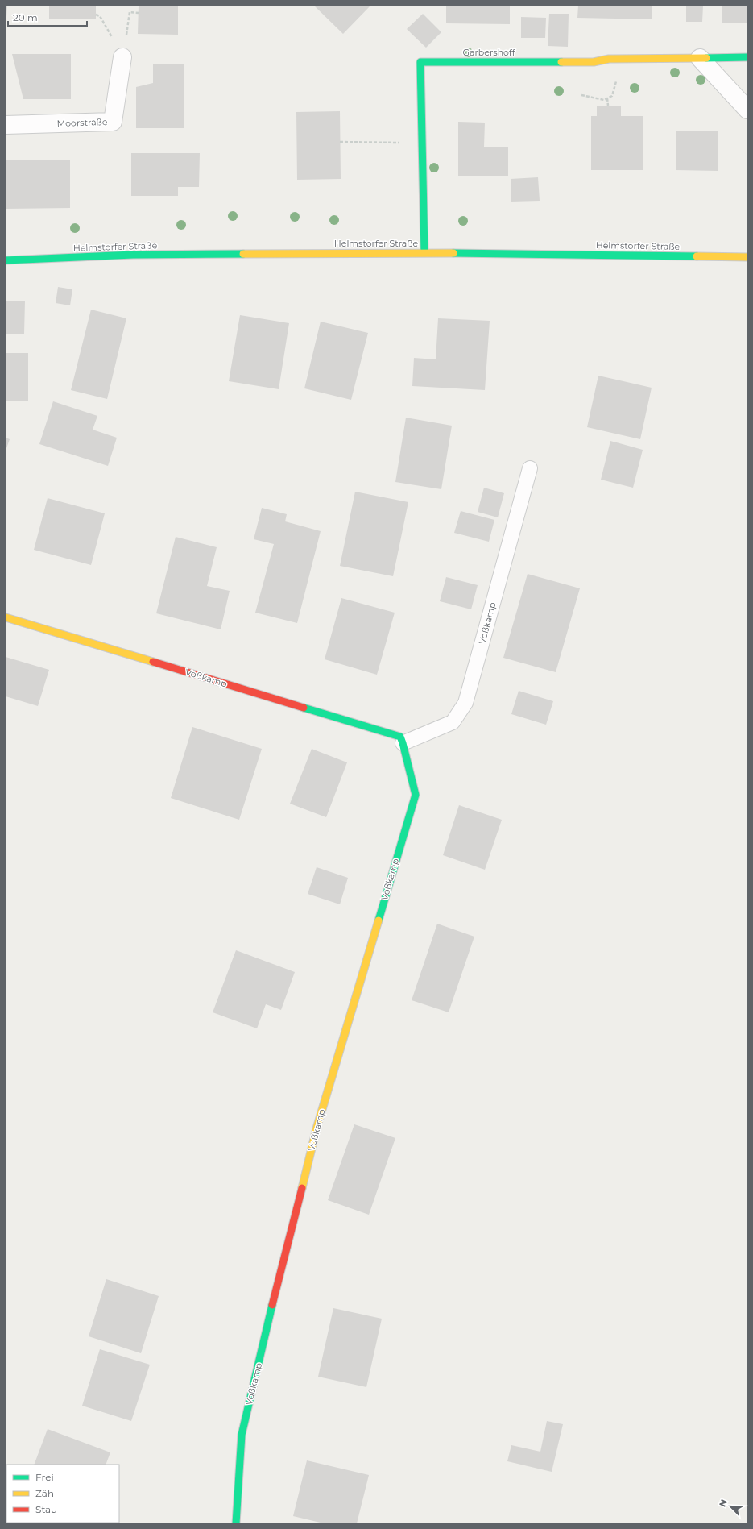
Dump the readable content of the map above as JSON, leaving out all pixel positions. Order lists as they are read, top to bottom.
{
  "streets": {
    "street": [
      "Garbershoff",
      "Moorstraße",
      "Helmstorfer Straße",
      "Voßkamp"
    ]
  },
  "crossings": [
    ["Garbershoff", "Helmstorfer Straße"]
  ],
  "legend": ["Frei", "Zäh", "Stau"],
  "scale_bar": "20 m",
  "north": "top left"
}
